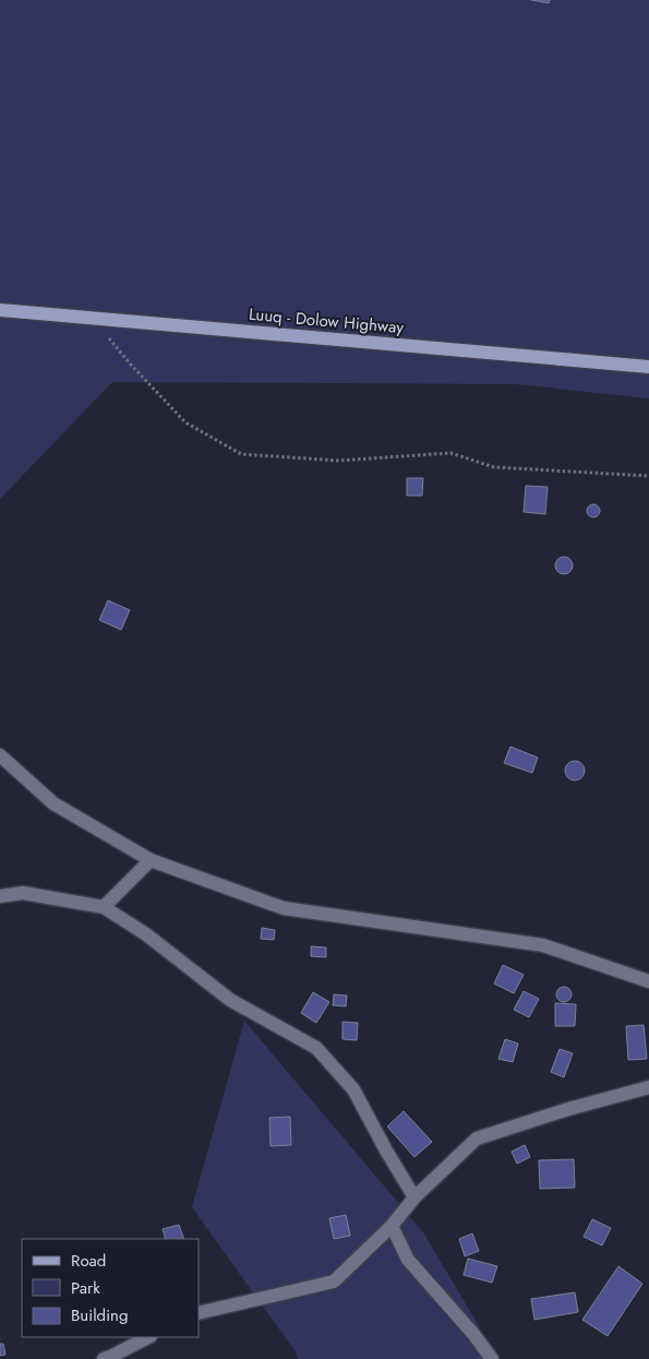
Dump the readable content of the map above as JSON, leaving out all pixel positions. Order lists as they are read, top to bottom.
{
  "streets": {
    "main road": ["Luuq - Dolow Highway"]
  },
  "legend": ["Road", "Park", "Building"]
}
